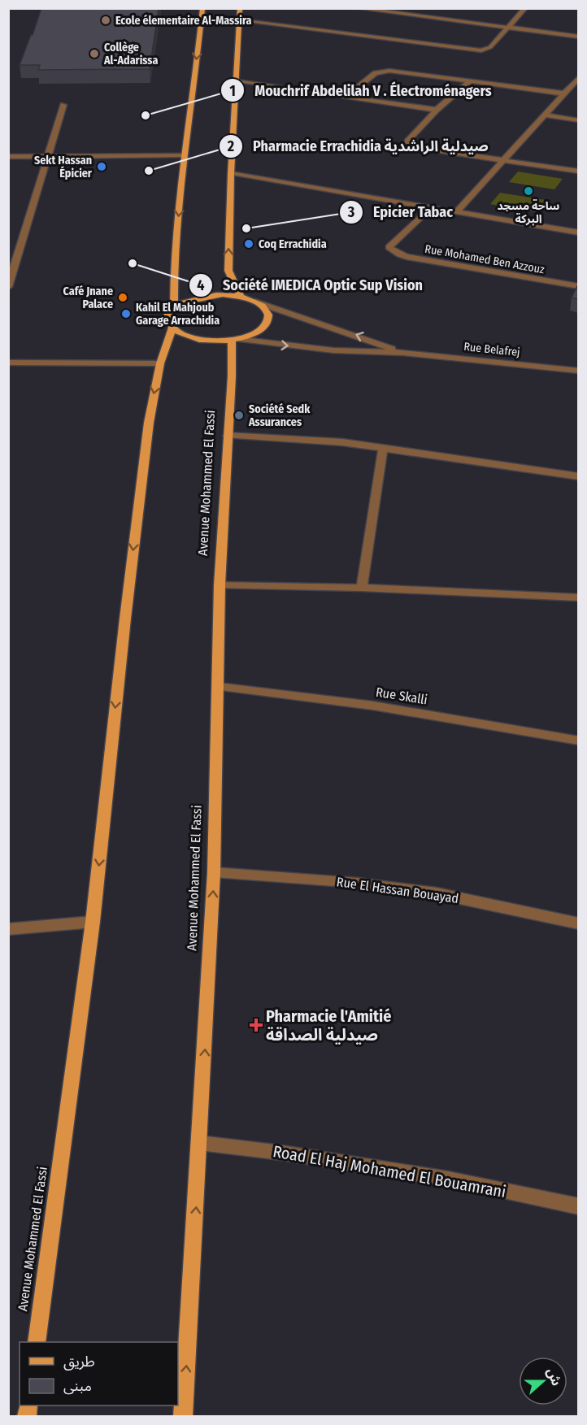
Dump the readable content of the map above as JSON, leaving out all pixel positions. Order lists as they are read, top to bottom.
{
  "streets": {
    "main road": ["Avenue Mohammed El Fassi"],
    "street": [
      "Rue Mohamed Ben Azzouz",
      "Rue Belafrej",
      "Rue Skalli",
      "Rue El Hassan Bouayad",
      "Road El Haj Mohamed El Bouamrani"
    ]
  },
  "crossings": [
    ["Rue Belafrej", "Avenue Mohammed El Fassi"],
    ["Avenue Mohammed El Fassi", "Rue Skalli"],
    ["Avenue Mohammed El Fassi", "Rue El Hassan Bouayad"],
    ["Avenue Mohammed El Fassi", "Road El Haj Mohamed El Bouamrani"]
  ],
  "places": {
    "other": [
      "Ecole élementaire Al-Massira",
      "Collège Al-Adarissa",
      "Mouchrif Abdelilah V . Électroménagers",
      "Sekt Hassan Épicier",
      "Pharmacie Errachidia صيدلية الراشدية",
      "ساحة مسجد البركة",
      "Epicier Tabac",
      "Coq Errachidia",
      "Société IMEDICA Optic Sup Vision",
      "Café Jnane Palace",
      "Kahil El Mahjoub Garage Arrachidia",
      "Société Sedk Assurances"
    ],
    "health": ["Pharmacie l'Amitié صيدلية الصداقة"]
  },
  "legend": ["طريق", "مبنى"],
  "north": "right"
}
